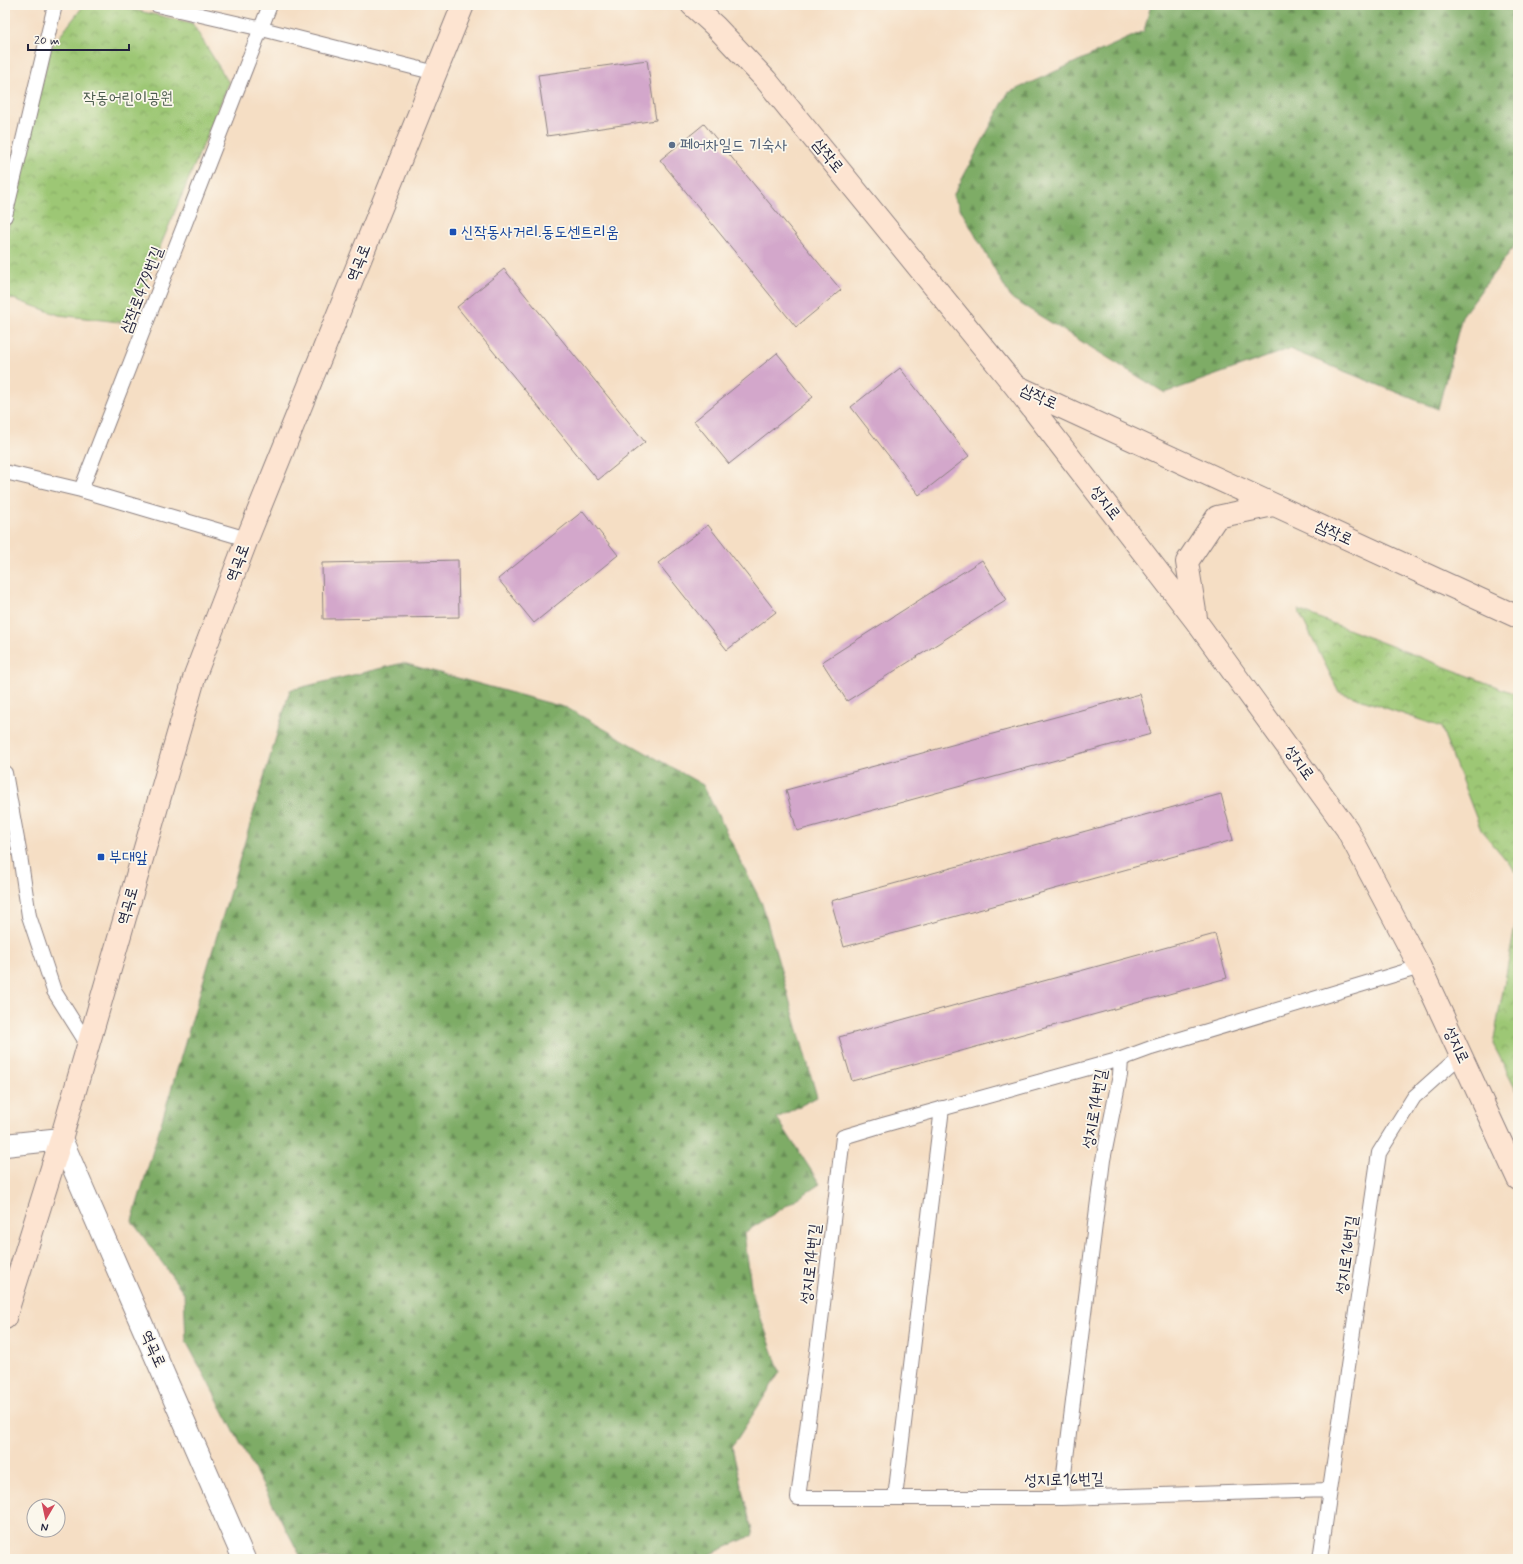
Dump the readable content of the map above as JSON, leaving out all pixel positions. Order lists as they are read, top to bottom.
{
  "streets": {
    "street": ["삼작로", "역곡로", "성지로"],
    "lane": ["삼작로479번길", "성지로14번길", "성지로16번길"]
  },
  "crossings": [
    ["삼작로", "성지로"],
    ["성지로", "성지로14번길"],
    ["성지로", "성지로16번길"],
    ["성지로14번길", "성지로16번길"]
  ],
  "parks": ["작동어린이공원"],
  "places": {
    "other": ["페어차일드 기숙사"],
    "transit": ["신작동사거리.동도센트리움", "부대앞"]
  },
  "scale_bar": "20 m",
  "north": "bottom"
}
